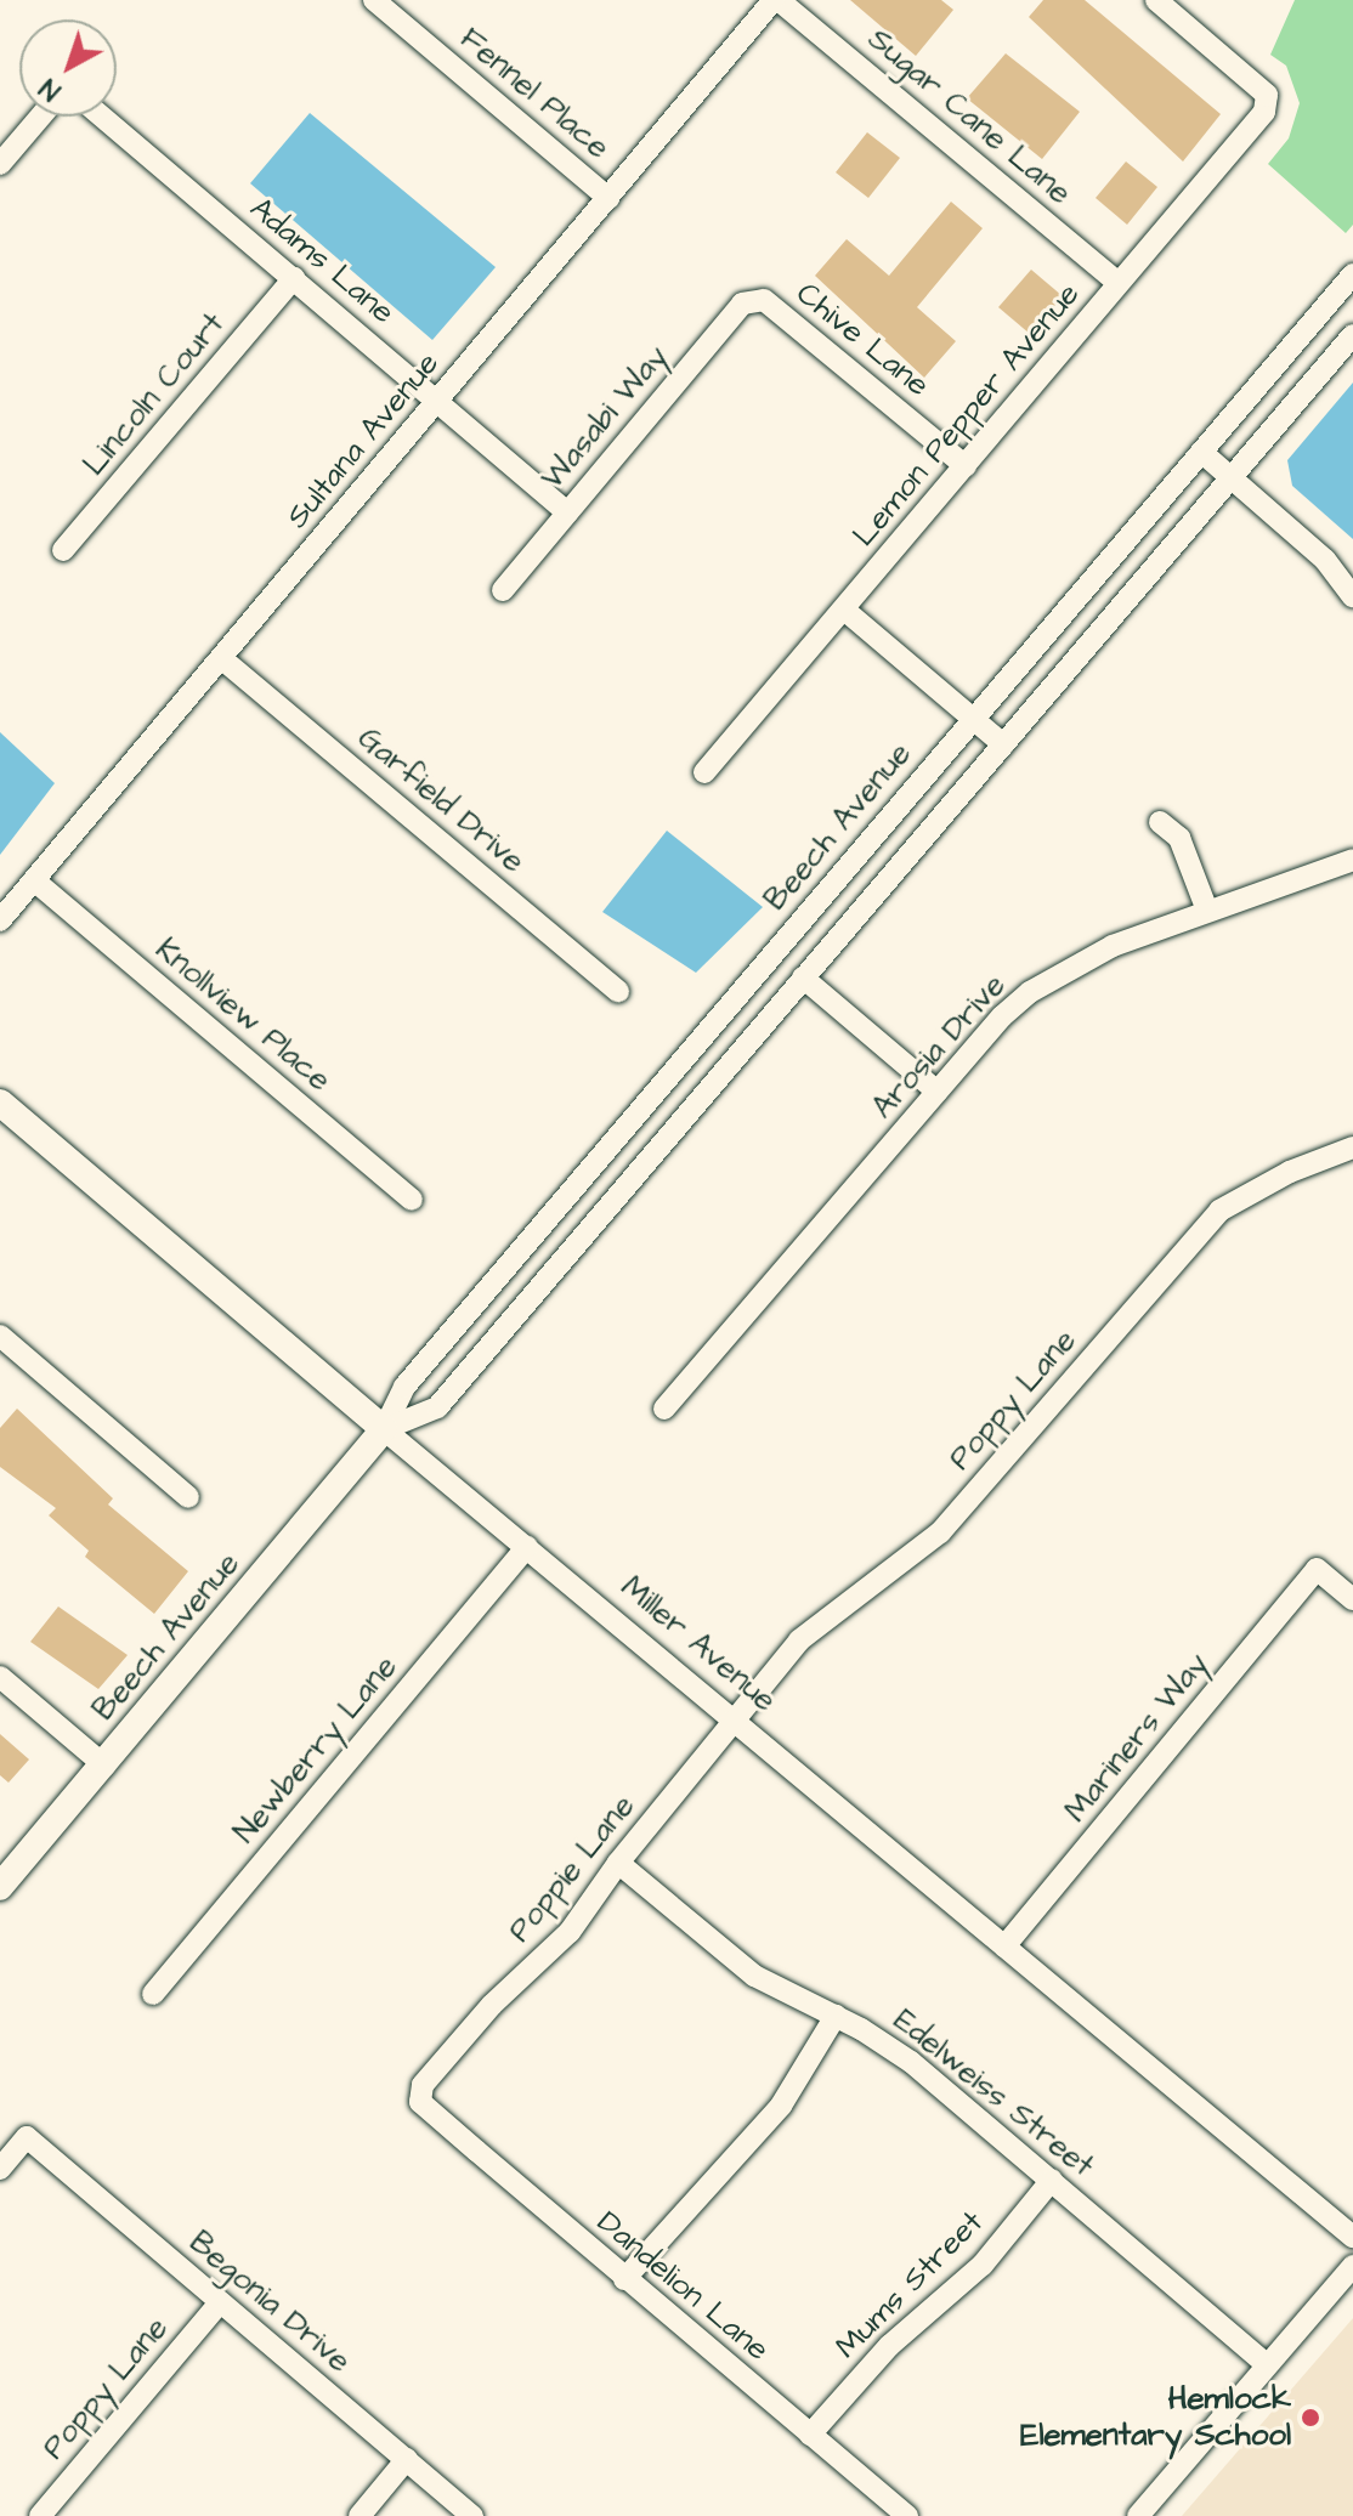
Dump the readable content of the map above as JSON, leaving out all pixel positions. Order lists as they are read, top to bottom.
{
  "streets": {
    "street": [
      "Fennel Place",
      "Sugar Cane Lane",
      "Adams Lane",
      "Chive Lane",
      "Lincoln Court",
      "Lemon Pepper Avenue",
      "Wasabi Way",
      "Sultana Avenue",
      "Garfield Drive",
      "Beech Avenue",
      "Knollview Place",
      "Arosia Drive",
      "Poppy Lane",
      "Miller Avenue",
      "Mariners Way",
      "Newberry Lane",
      "Poppie Lane",
      "Edelweiss Street",
      "Mums Street",
      "Dandelion Lane",
      "Begonia Drive"
    ]
  },
  "crossings": [
    ["Fennel Place", "Sultana Avenue"],
    ["Sugar Cane Lane", "Lemon Pepper Avenue"],
    ["Sugar Cane Lane", "Sultana Avenue"],
    ["Adams Lane", "Lincoln Court"],
    ["Adams Lane", "Wasabi Way"],
    ["Adams Lane", "Sultana Avenue"],
    ["Chive Lane", "Lemon Pepper Avenue"],
    ["Chive Lane", "Wasabi Way"],
    ["Sultana Avenue", "Garfield Drive"],
    ["Sultana Avenue", "Knollview Place"],
    ["Beech Avenue", "Miller Avenue"],
    ["Poppy Lane", "Miller Avenue"],
    ["Poppy Lane", "Poppie Lane"],
    ["Poppy Lane", "Begonia Drive"],
    ["Miller Avenue", "Mariners Way"],
    ["Miller Avenue", "Newberry Lane"],
    ["Miller Avenue", "Poppie Lane"],
    ["Poppie Lane", "Edelweiss Street"],
    ["Poppie Lane", "Dandelion Lane"],
    ["Edelweiss Street", "Mums Street"],
    ["Mums Street", "Dandelion Lane"]
  ],
  "places": ["Hemlock Elementary School"],
  "north": "bottom left"
}
